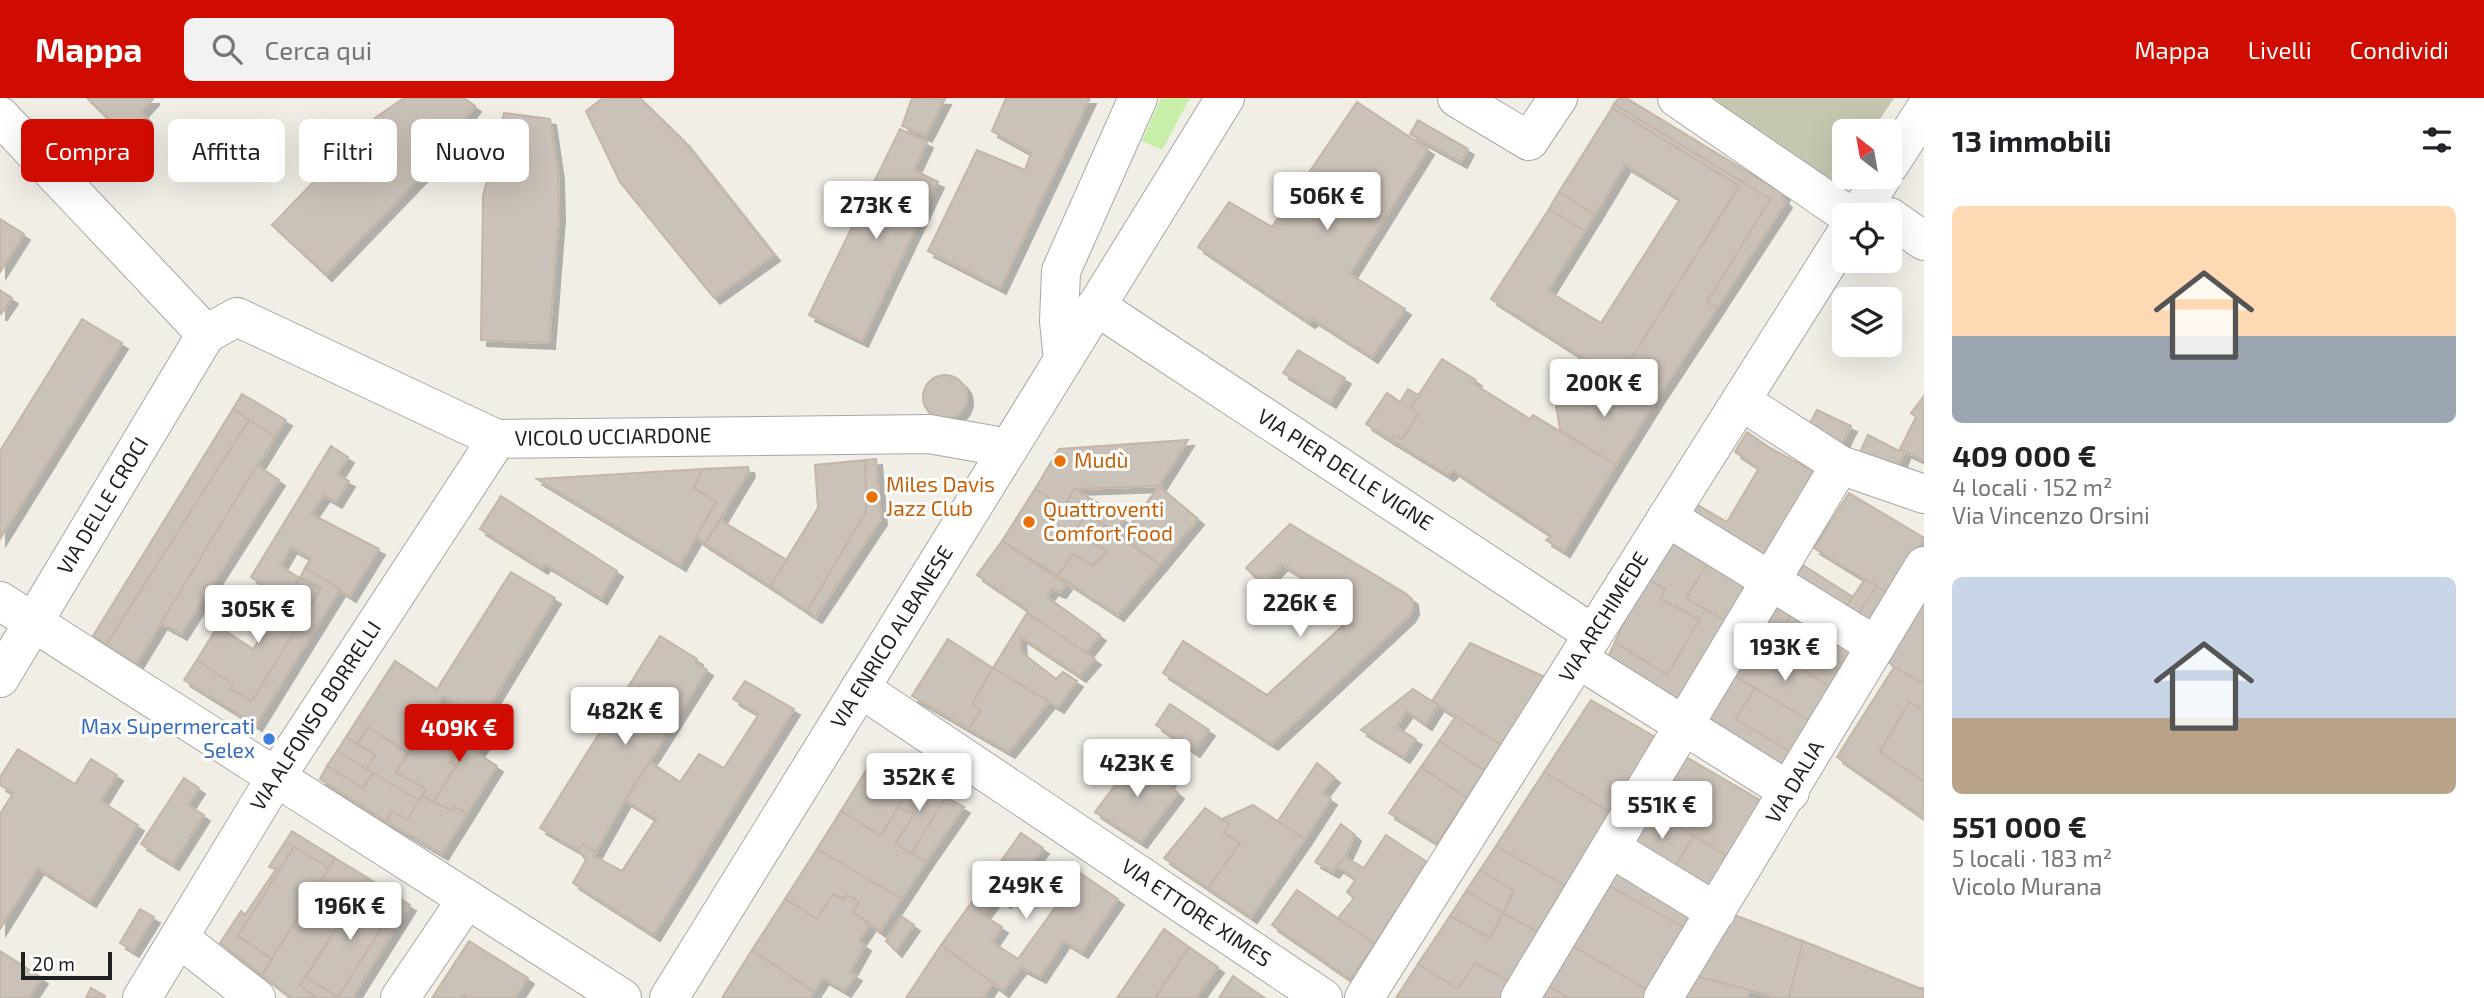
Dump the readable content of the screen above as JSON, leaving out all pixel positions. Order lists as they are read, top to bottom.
{
  "streets": {
    "street": [
      "VICOLO UCCIARDONE",
      "VIA PIER DELLE VIGNE",
      "VIA DELLE CROCI",
      "VIA ARCHIMEDE",
      "VIA ENRICO ALBANESE",
      "VIA ALFONSO BORRELLI",
      "VIA DALIA",
      "VIA ETTORE XIMES"
    ]
  },
  "crossings": [
    ["VICOLO UCCIARDONE", "VIA DELLE CROCI"],
    ["VICOLO UCCIARDONE", "VIA ENRICO ALBANESE"],
    ["VICOLO UCCIARDONE", "VIA ALFONSO BORRELLI"],
    ["VIA PIER DELLE VIGNE", "VIA ARCHIMEDE"],
    ["VIA PIER DELLE VIGNE", "VIA ENRICO ALBANESE"],
    ["VIA PIER DELLE VIGNE", "VIA DALIA"],
    ["VIA ENRICO ALBANESE", "VIA ETTORE XIMES"]
  ],
  "places": [
    "Mudù",
    "Miles Davis Jazz Club",
    "Quattroventi Comfort Food",
    "Max Supermercati Selex"
  ],
  "scale_bar": "20 m",
  "north": "top left",
  "page": {
    "header": "Mappa",
    "search": "Cerca qui",
    "nav": ["Mappa", "Livelli", "Condividi"],
    "heading": "13 immobili",
    "chip": [
      "Compra",
      "Affitta",
      "Filtri",
      "Nuovo"
    ],
    "price": [
      "506K €",
      "273K €",
      "200K €",
      "226K €",
      "305K €",
      "193K €",
      "482K €",
      "409K €",
      "423K €",
      "352K €",
      "551K €",
      "249K €",
      "196K €"
    ],
    "list": [
      {
        "name": "409 000 €",
        "note": "4 locali · 152 m² · Via Vincenzo Orsini"
      },
      {
        "name": "551 000 €",
        "note": "5 locali · 183 m² · Vicolo Murana"
      }
    ],
    "scale": "20 m"
  }
}
